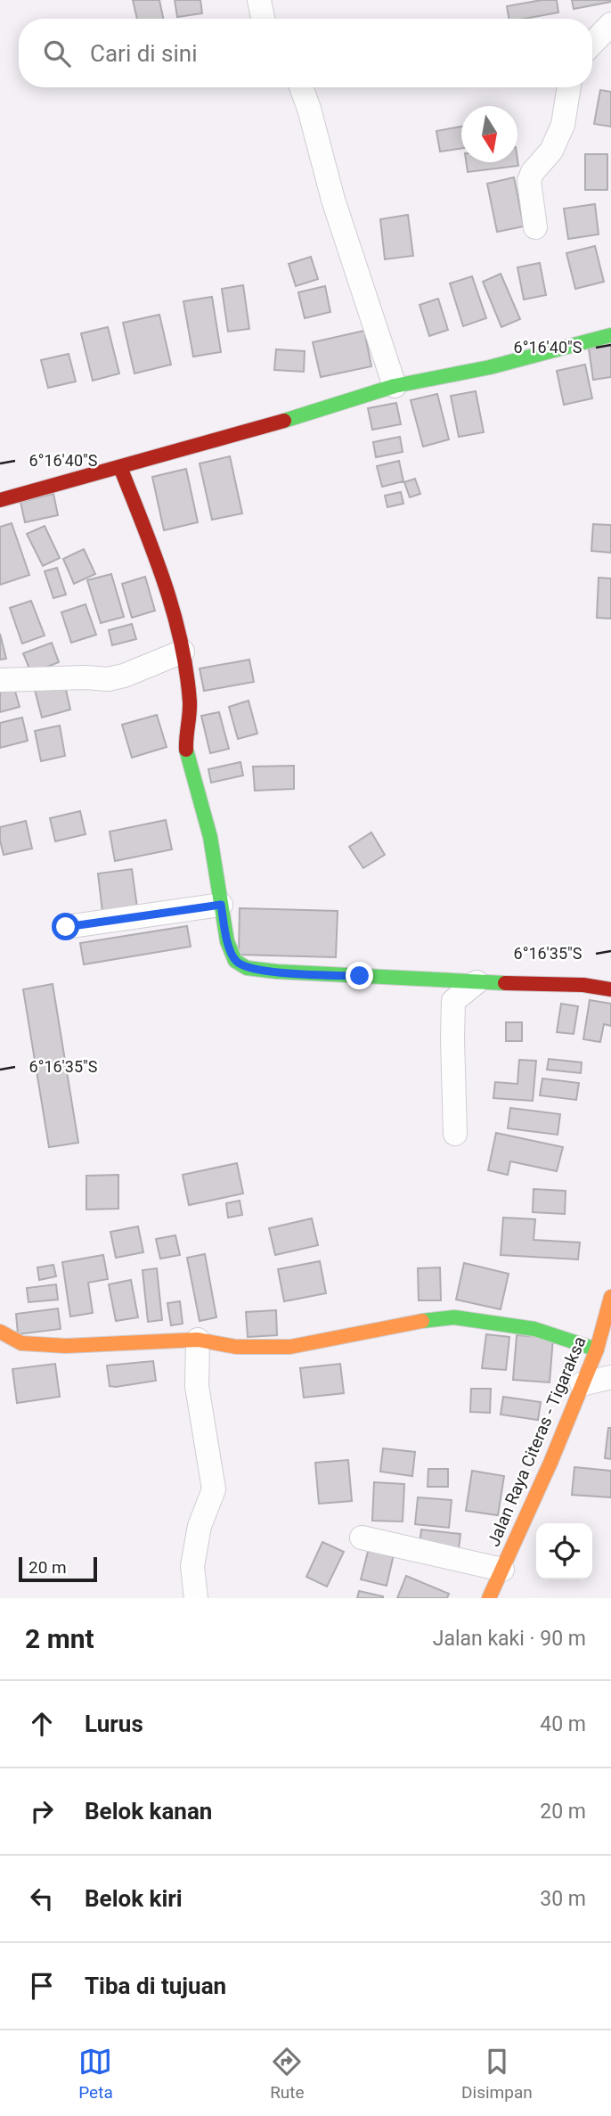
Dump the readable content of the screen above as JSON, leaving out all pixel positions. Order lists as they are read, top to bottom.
{
  "streets": {
    "street": ["Jalan Raya Citeras - Tigaraksa"]
  },
  "scale_bar": "20 m",
  "north": "bottom",
  "page": {
    "search": "Cari di sini",
    "scale": "20 m",
    "heading": ["2 mnt", "Jalan kaki · 90 m"],
    "list": [
      ["Lurus", "40 m"],
      ["Belok kanan", "20 m"],
      ["Belok kiri", "30 m"],
      "Tiba di tujuan"
    ],
    "nav": ["Peta", "Rute", "Disimpan"]
  },
  "coordinates": ["6°16'40\"S", "6°16'35\"S"]
}
